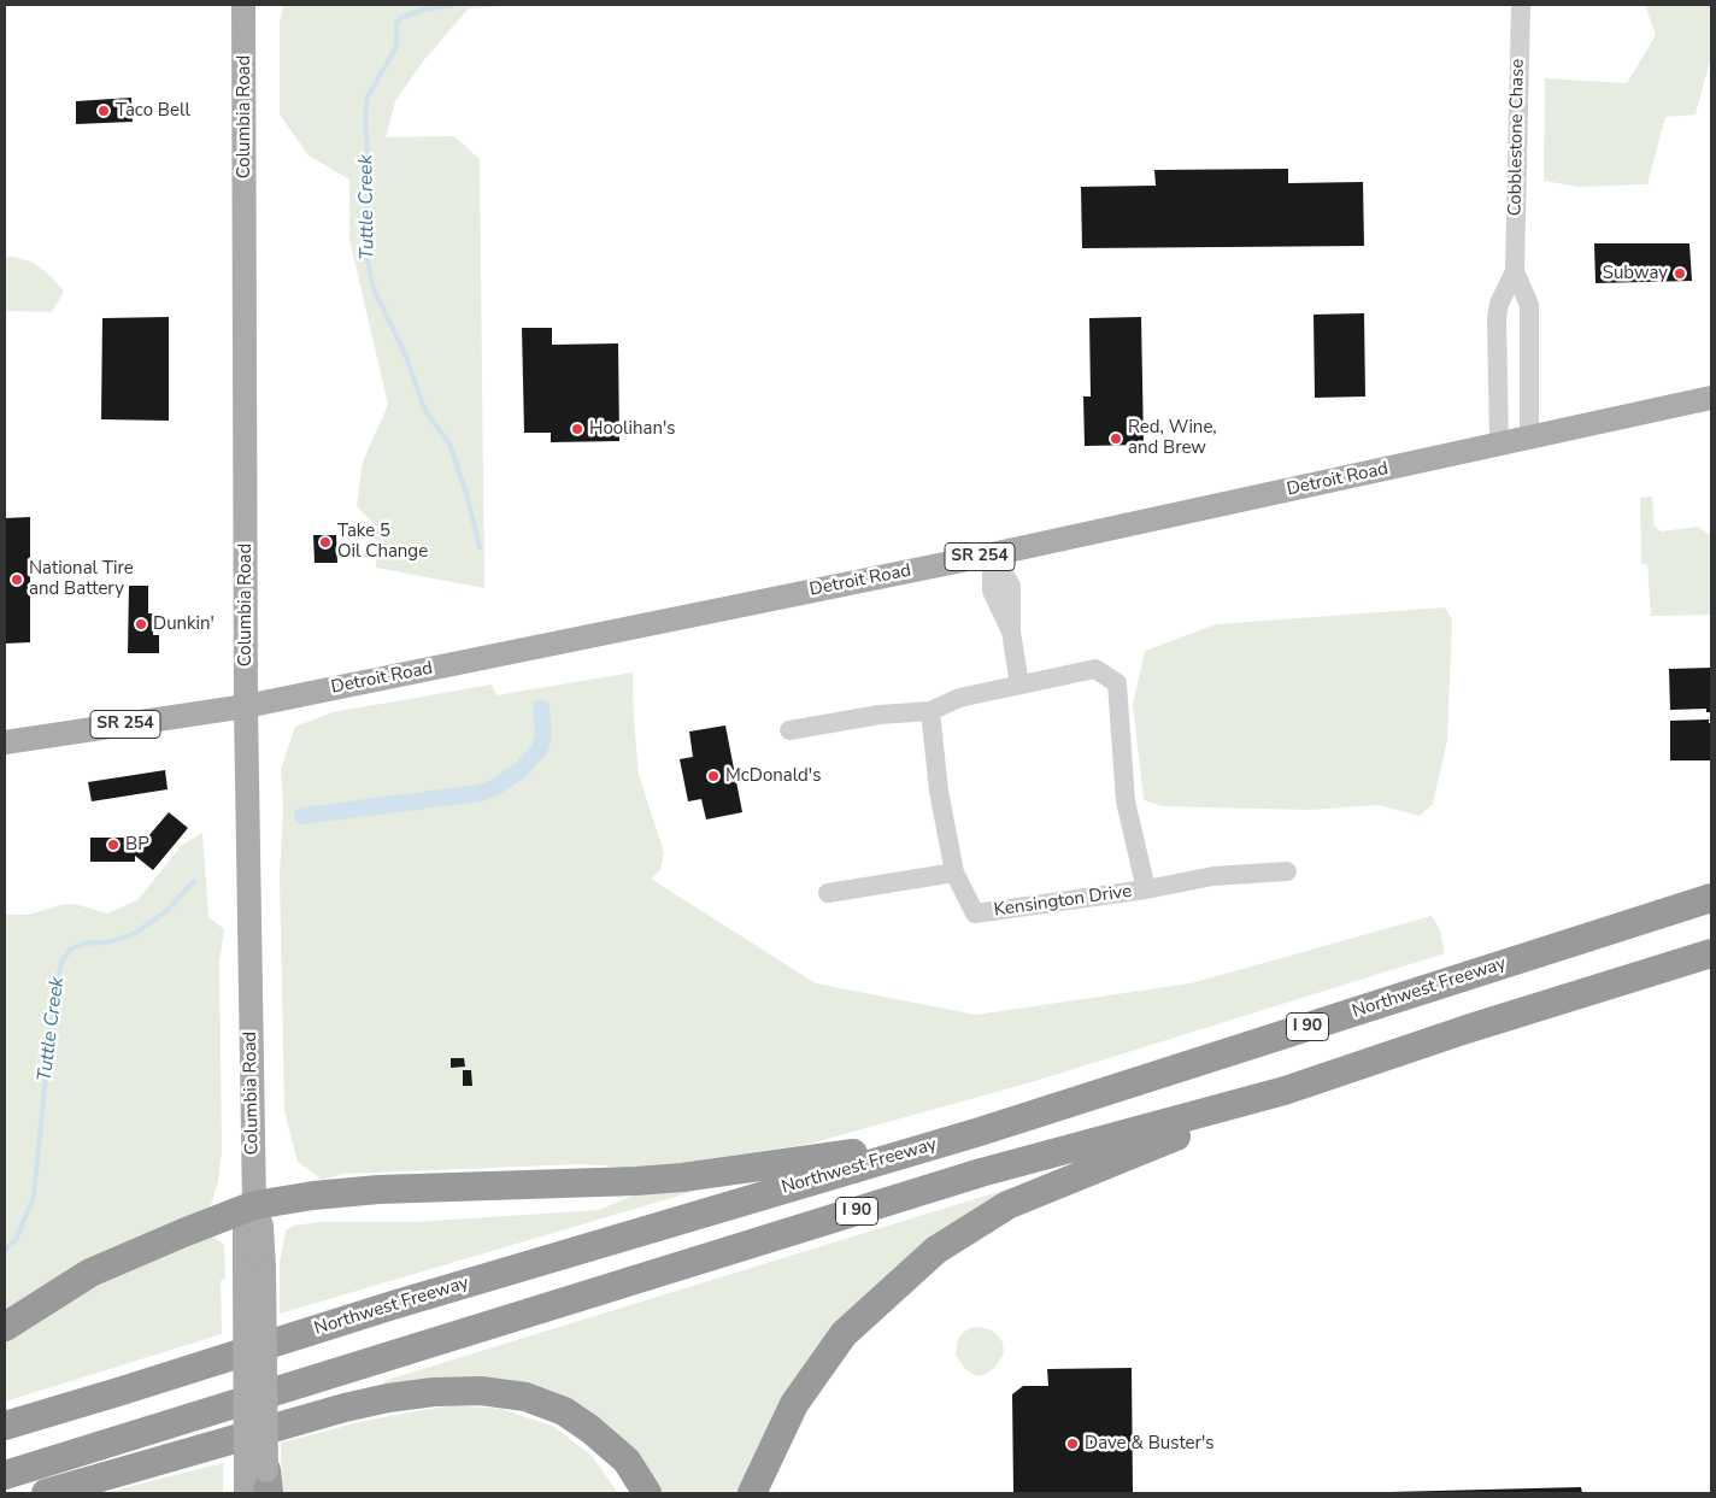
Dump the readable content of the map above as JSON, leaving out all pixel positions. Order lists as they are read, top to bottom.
{
  "streets": {
    "highway": ["Northwest Freeway", "I 90"],
    "main road": ["Columbia Road", "Detroit Road", "SR 254"],
    "street": ["Cobblestone Chase", "Kensington Drive"]
  },
  "crossings": [
    ["Columbia Road", "Detroit Road"],
    ["Cobblestone Chase", "Detroit Road"]
  ],
  "water": ["Tuttle Creek"],
  "places": [
    "Taco Bell",
    "Subway",
    "Hoolihan's",
    "Red, Wine, and Brew",
    "Take 5 Oil Change",
    "National Tire and Battery",
    "Dunkin'",
    "McDonald's",
    "BP",
    "Dave & Buster's"
  ]
}
